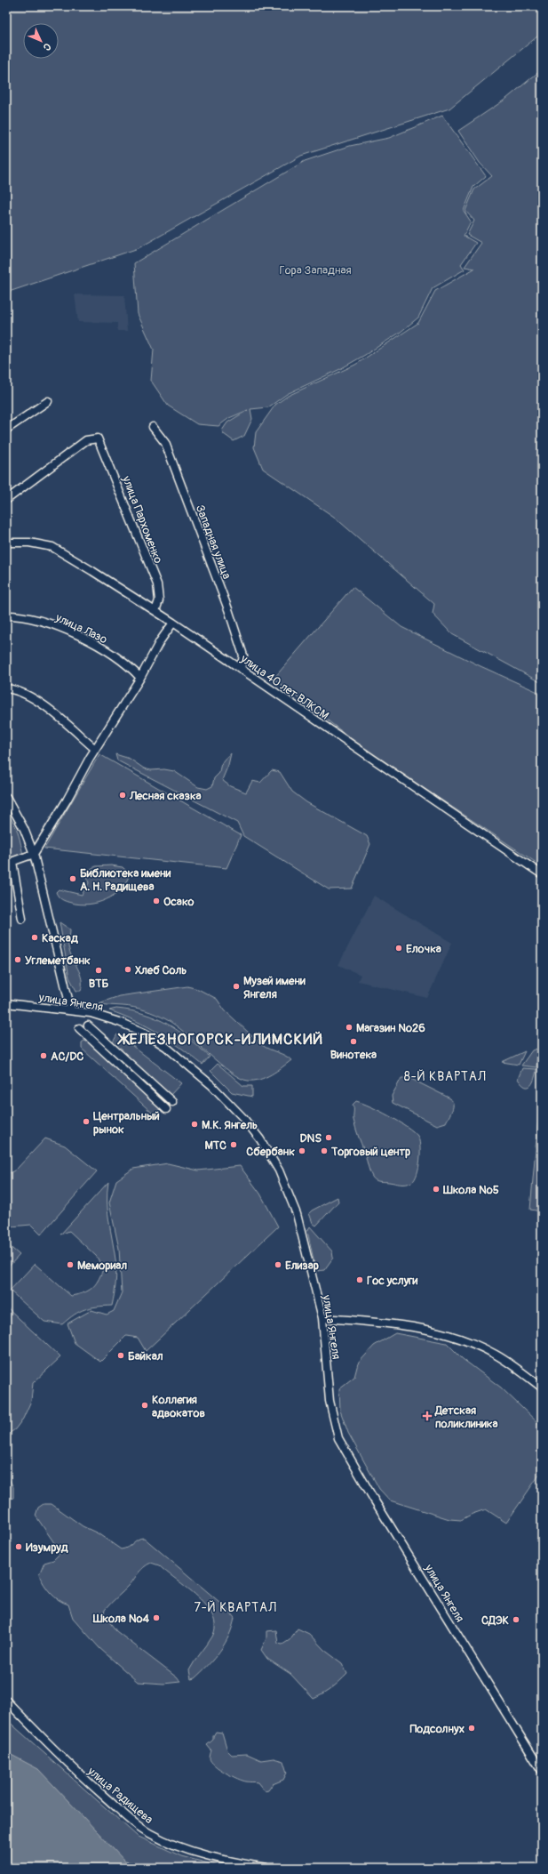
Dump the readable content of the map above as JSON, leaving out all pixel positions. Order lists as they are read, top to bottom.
{
  "streets": {
    "street": [
      "улица Пархоменко",
      "Западная улица",
      "улица Лазо",
      "улица 40 лет ВЛКСМ",
      "улица Янгеля",
      "улица Радищева"
    ]
  },
  "crossings": [
    ["улица Пархоменко", "улица 40 лет ВЛКСМ"],
    ["Западная улица", "улица 40 лет ВЛКСМ"]
  ],
  "districts": ["ЖЕЛЕЗНОГОРСК-ИЛИМСКИЙ", "8-Й КВАРТАЛ", "7-Й КВАРТАЛ"],
  "parks": ["Гора Западная"],
  "places": {
    "other": [
      "Лесная сказка",
      "Библиотека имени А. Н. Радищева",
      "Осако",
      "Каскад",
      "Елочка",
      "Углеметбанк",
      "Хлеб Соль",
      "ВТБ",
      "Музей имени Янгеля",
      "Магазин №26",
      "Винотека",
      "AC/DC",
      "Центральный рынок",
      "М.К. Янгель",
      "DNS",
      "МТС",
      "Сбербанк",
      "Торговый центр",
      "Школа №5",
      "Мемориал",
      "Елизар",
      "Гос услуги",
      "Байкал",
      "Коллегия адвокатов",
      "Изумруд",
      "Школа №4",
      "СДЭК",
      "Подсолнух"
    ],
    "health": ["Детская поликлиника"]
  },
  "north": "bottom right"
}
